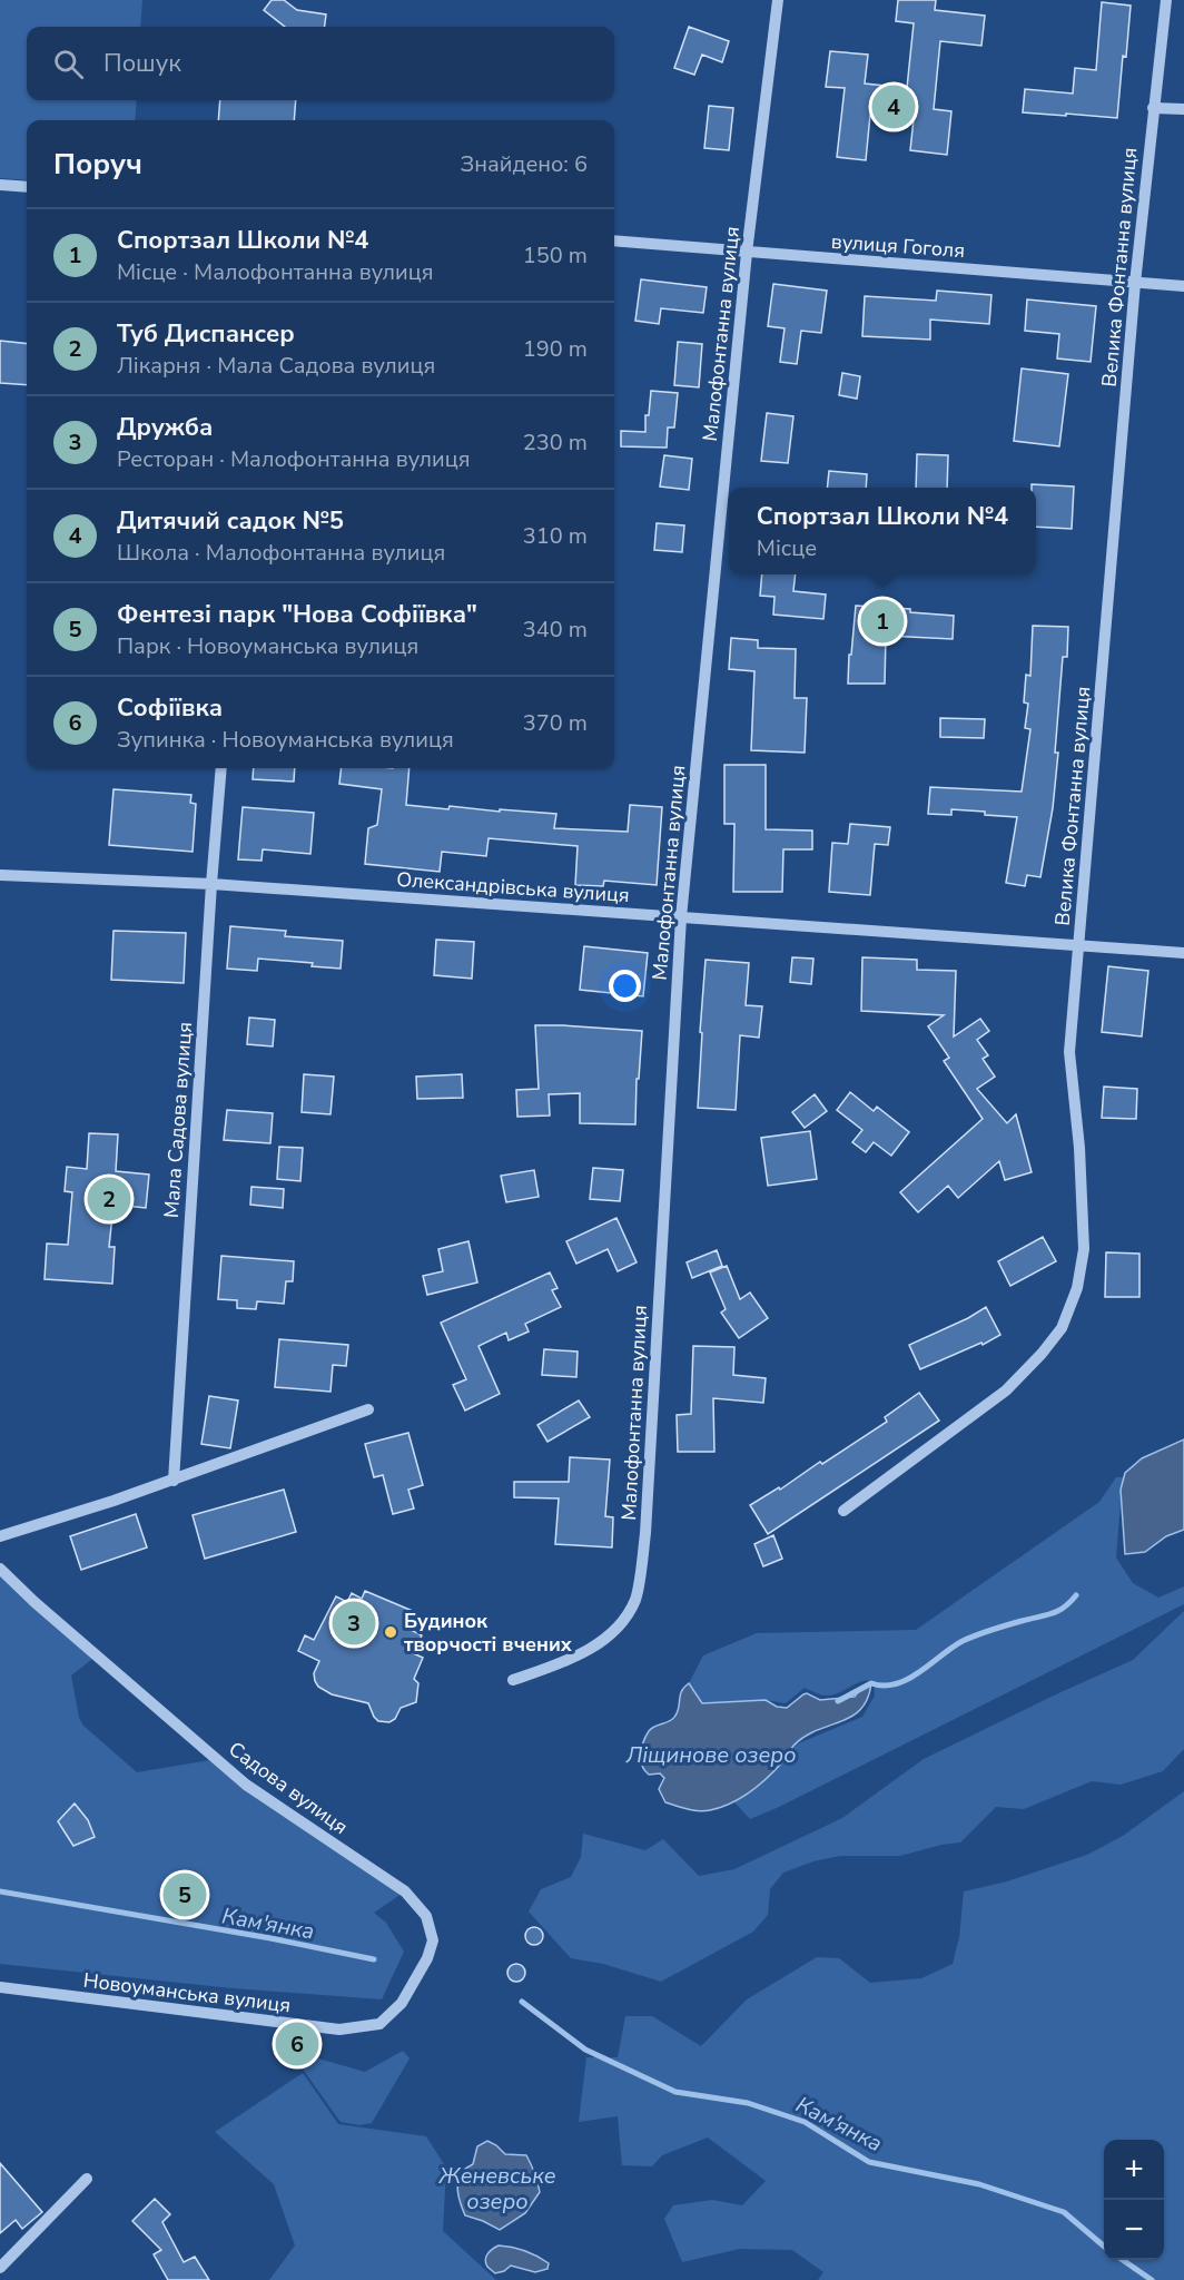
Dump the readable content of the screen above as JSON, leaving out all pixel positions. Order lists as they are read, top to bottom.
{
  "streets": {
    "street": [
      "вулиця Гоголя",
      "Велика Фонтанна вулиця",
      "Малофонтанна вулиця",
      "Олександрівська вулиця",
      "Мала Садова вулиця",
      "Садова вулиця",
      "Новоуманська вулиця"
    ]
  },
  "crossings": [
    ["вулиця Гоголя", "Велика Фонтанна вулиця"],
    ["вулиця Гоголя", "Малофонтанна вулиця"],
    ["Велика Фонтанна вулиця", "Олександрівська вулиця"],
    ["Малофонтанна вулиця", "Олександрівська вулиця"],
    ["Олександрівська вулиця", "Мала Садова вулиця"],
    ["Садова вулиця", "Новоуманська вулиця"]
  ],
  "water": ["Ліщинове озеро", "Кам'янка", "Женевське озеро"],
  "places": ["Будинок творчості вчених"],
  "page": {
    "search": "Пошук",
    "pins": [
      "4",
      "1",
      "2",
      "3",
      "5",
      "6"
    ],
    "heading": ["Поруч", "Знайдено: 6"],
    "list": [
      {
        "mark": "1",
        "name": "Спортзал Школи №4",
        "note": "Місце · Малофонтанна вулиця",
        "value": "150 m"
      },
      {
        "mark": "2",
        "name": "Туб Диспансер",
        "note": "Лікарня · Мала Садова вулиця",
        "value": "190 m"
      },
      {
        "mark": "3",
        "name": "Дружба",
        "note": "Ресторан · Малофонтанна вулиця",
        "value": "230 m"
      },
      {
        "mark": "4",
        "name": "Дитячий садок №5",
        "note": "Школа · Малофонтанна вулиця",
        "value": "310 m"
      },
      {
        "mark": "5",
        "name": "Фентезі парк \"Нова Софіївка\"",
        "note": "Парк · Новоуманська вулиця",
        "value": "340 m"
      },
      {
        "mark": "6",
        "name": "Софіївка",
        "note": "Зупинка · Новоуманська вулиця",
        "value": "370 m"
      }
    ],
    "popup": ["Спортзал Школи №4", "Місце"],
    "map_buttons": ["+", "−"]
  }
}
